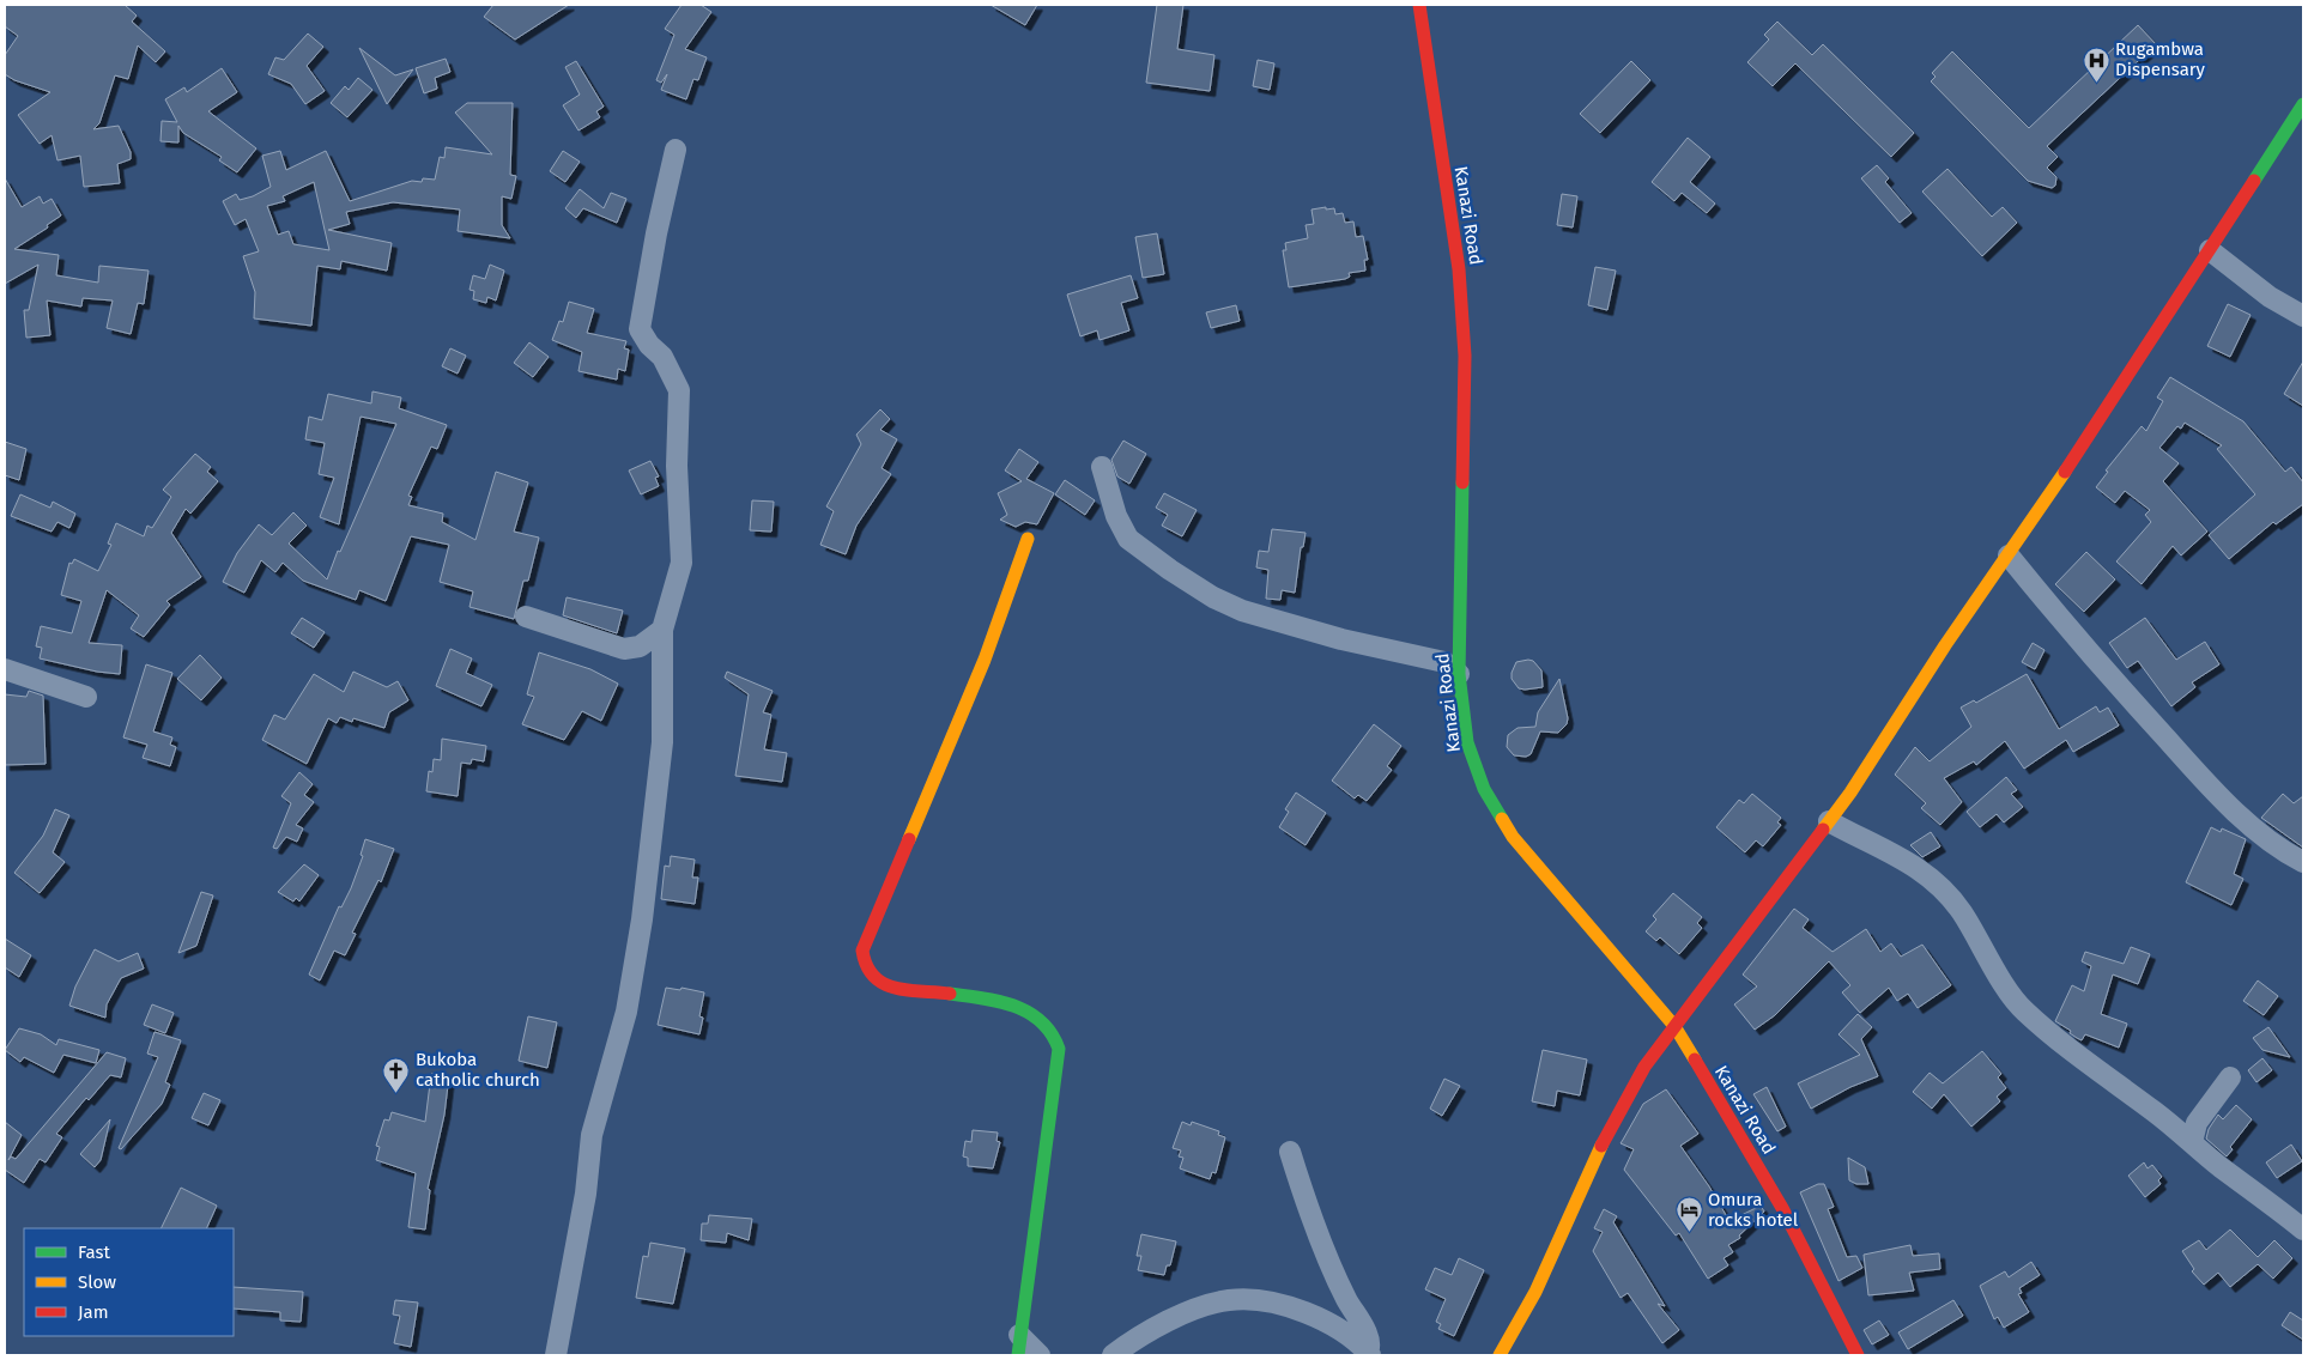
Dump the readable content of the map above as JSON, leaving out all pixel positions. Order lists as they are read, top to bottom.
{
  "streets": {
    "street": ["Kanazi Road"]
  },
  "places": {
    "hospital": ["Rugambwa Dispensary"],
    "church": ["Bukoba catholic church"],
    "hotel": ["Omura rocks hotel"]
  },
  "legend": ["Fast", "Slow", "Jam"]
}
